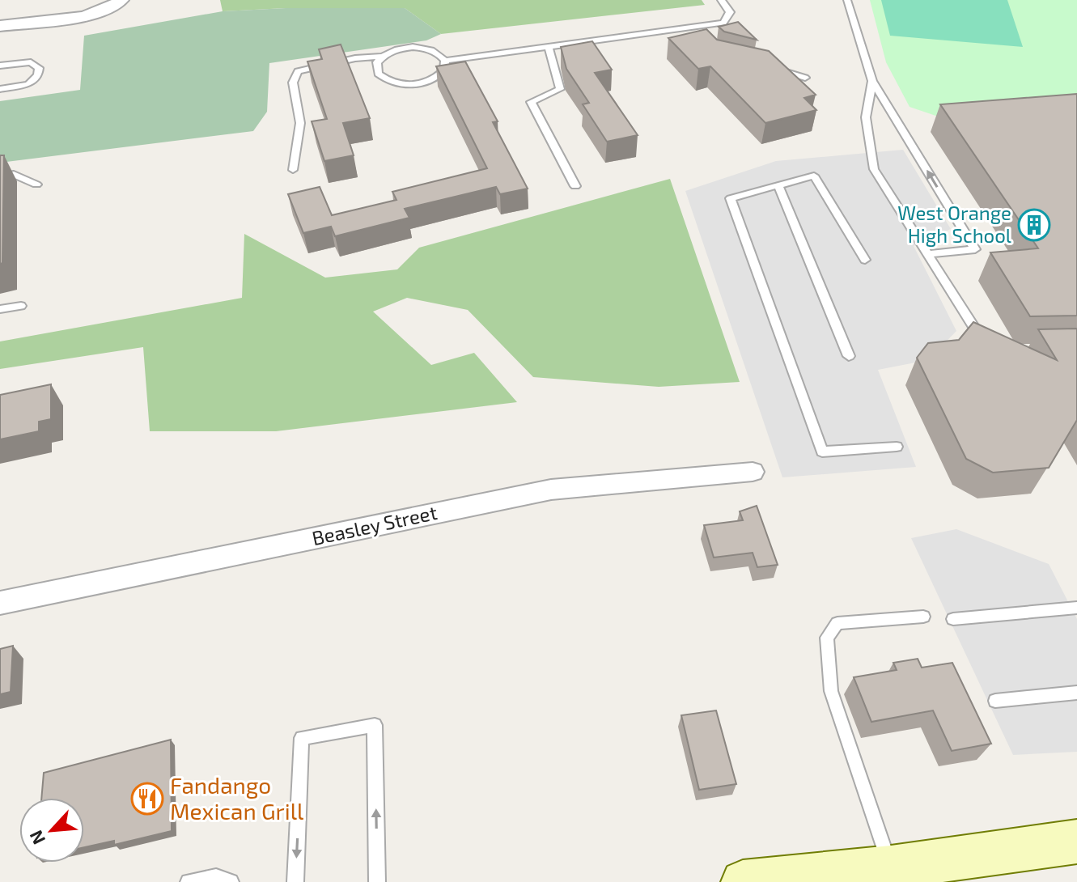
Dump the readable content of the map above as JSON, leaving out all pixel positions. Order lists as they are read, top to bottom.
{
  "streets": {
    "street": ["Beasley Street"]
  },
  "places": {
    "building": ["West Orange High School"],
    "restaurant": ["Fandango Mexican Grill"]
  },
  "north": "bottom left"
}
